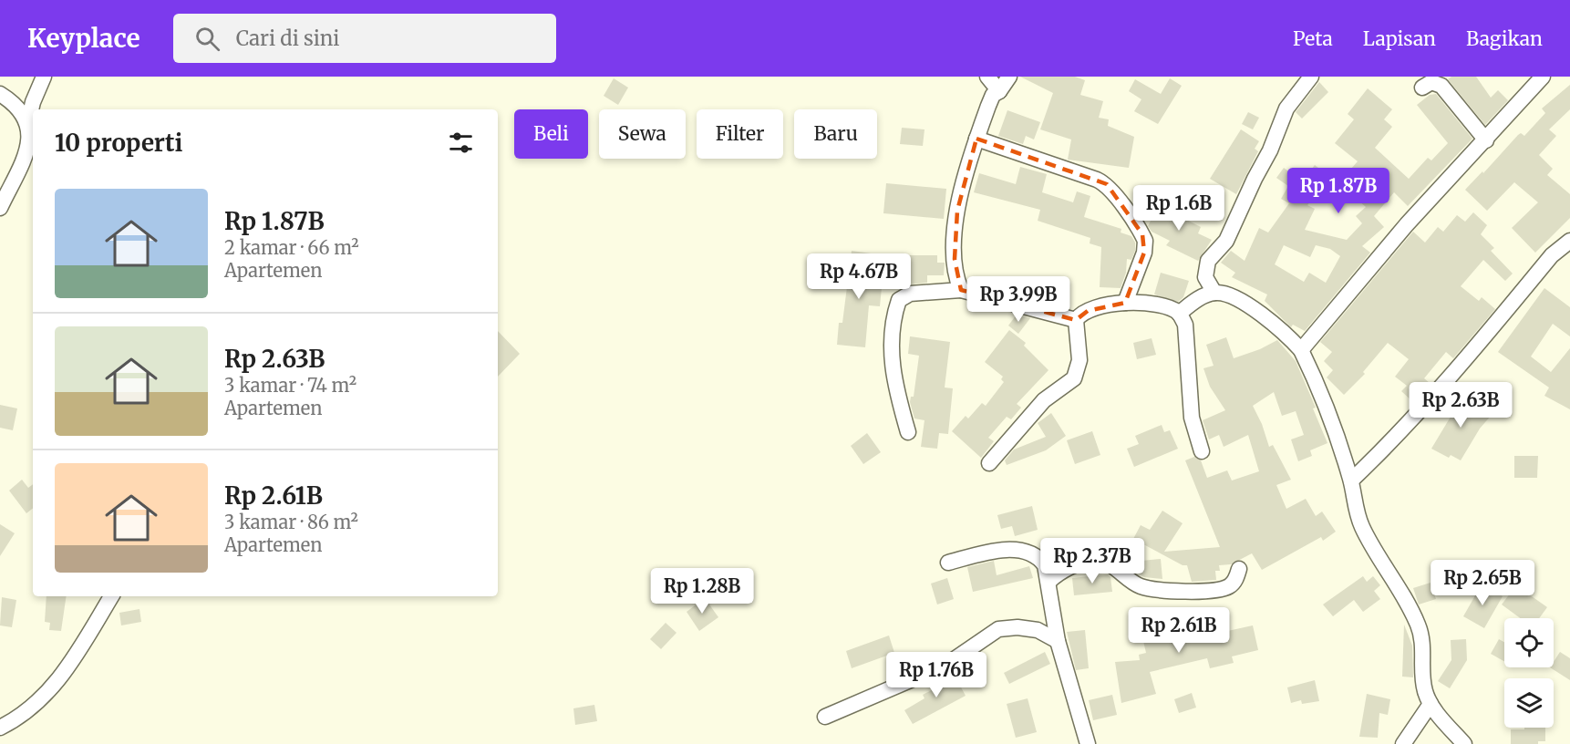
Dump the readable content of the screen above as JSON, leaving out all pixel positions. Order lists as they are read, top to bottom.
{
  "page": {
    "header": "Keyplace",
    "search": "Cari di sini",
    "nav": ["Peta", "Lapisan", "Bagikan"],
    "chip": [
      "Beli",
      "Sewa",
      "Filter",
      "Baru"
    ],
    "heading": "10 properti",
    "price": [
      "Rp 1.87B",
      "Rp 1.6B",
      "Rp 4.67B",
      "Rp 3.99B",
      "Rp 2.63B",
      "Rp 2.37B",
      "Rp 2.65B",
      "Rp 1.28B",
      "Rp 2.61B",
      "Rp 1.76B"
    ],
    "list": [
      {
        "name": "Rp 1.87B",
        "note": "2 kamar · 66 m² · Apartemen"
      },
      {
        "name": "Rp 2.63B",
        "note": "3 kamar · 74 m² · Apartemen"
      },
      {
        "name": "Rp 2.61B",
        "note": "3 kamar · 86 m² · Apartemen"
      }
    ]
  }
}
